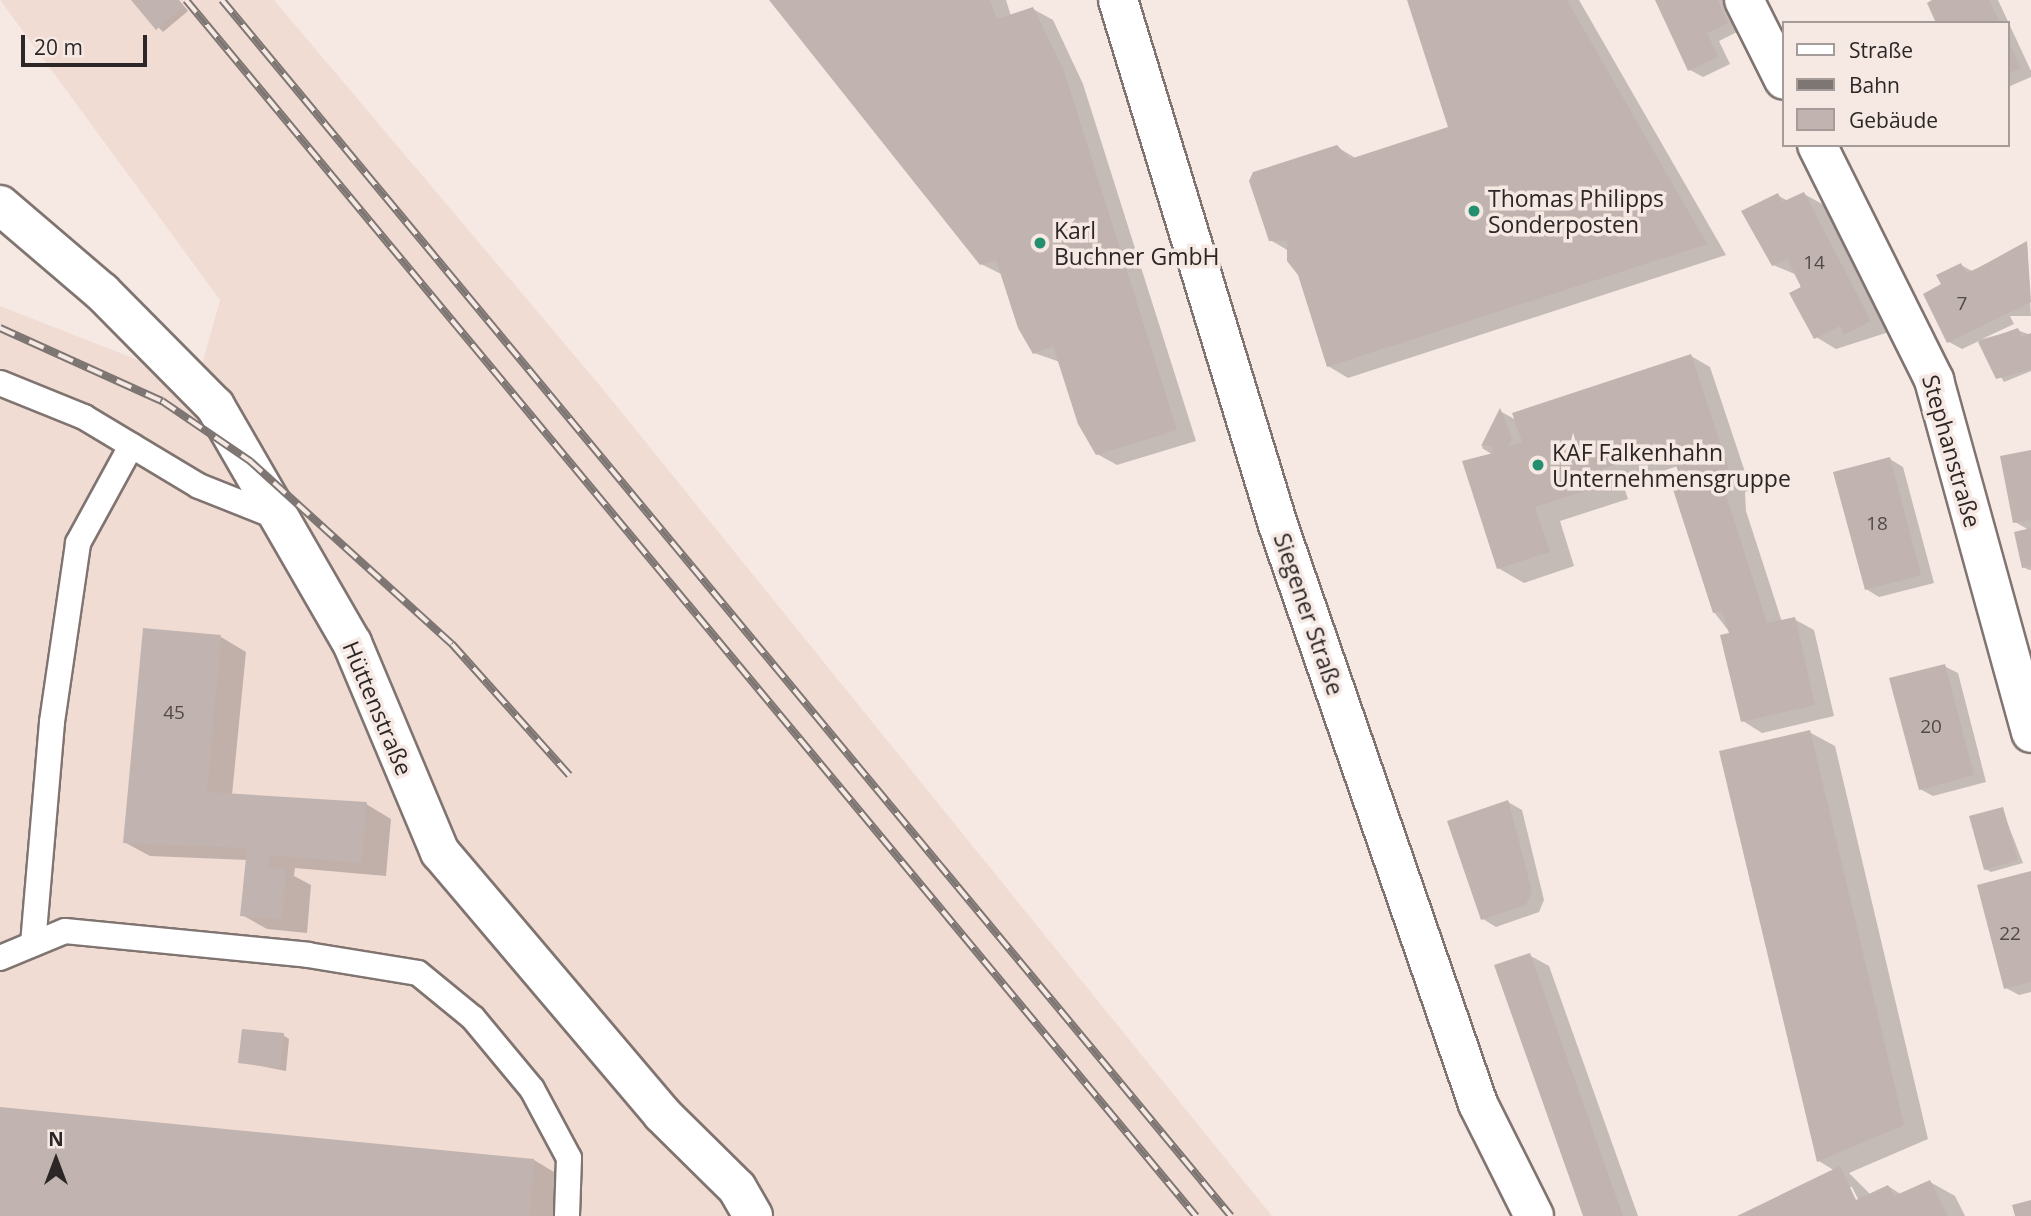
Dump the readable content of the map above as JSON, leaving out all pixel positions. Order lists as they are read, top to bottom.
{
  "streets": {
    "street": ["Stephanstraße", "Siegener Straße", "Hüttenstraße"]
  },
  "places": ["Thomas Philipps Sonderposten", "Karl Buchner GmbH", "KAF Falkenhahn Unternehmensgruppe"],
  "house_numbers": [
    "14",
    "7",
    "18",
    "45",
    "20",
    "22"
  ],
  "legend": ["Straße", "Bahn", "Gebäude"],
  "scale_bar": "20 m",
  "north": "top"
}
